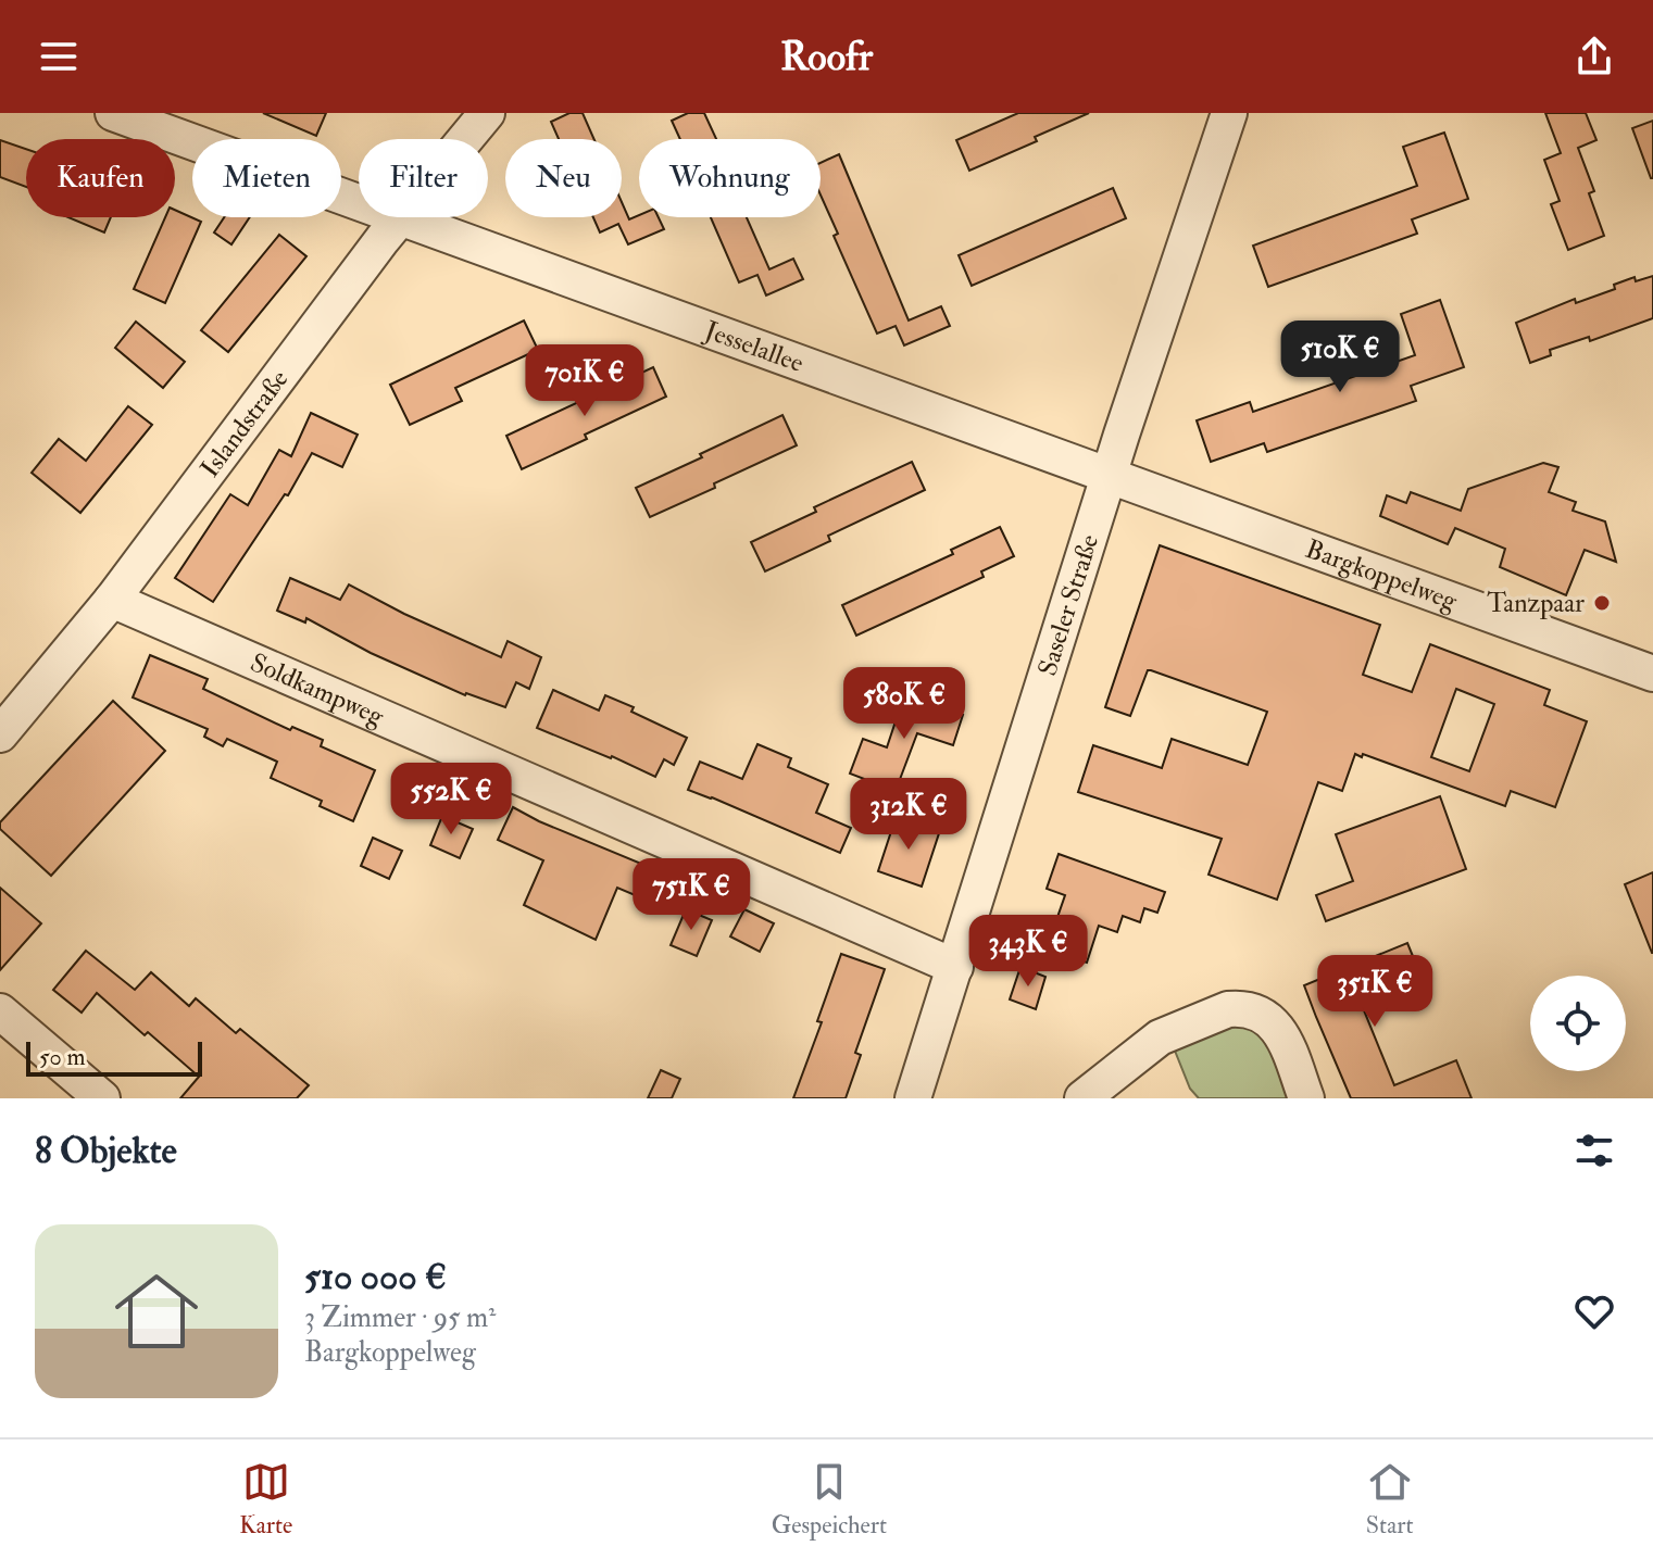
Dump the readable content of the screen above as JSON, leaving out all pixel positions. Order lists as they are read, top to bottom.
{
  "streets": {
    "street": [
      "Jesselallee",
      "Islandstraße",
      "Bargkoppelweg",
      "Saseler Straße",
      "Soldkampweg"
    ]
  },
  "crossings": [
    ["Jesselallee", "Islandstraße"],
    ["Jesselallee", "Bargkoppelweg"],
    ["Jesselallee", "Saseler Straße"],
    ["Islandstraße", "Soldkampweg"],
    ["Bargkoppelweg", "Saseler Straße"],
    ["Saseler Straße", "Soldkampweg"]
  ],
  "places": ["Tanzpaar"],
  "scale_bar": "50 m",
  "page": {
    "header": "Roofr",
    "chip": [
      "Kaufen",
      "Mieten",
      "Filter",
      "Neu",
      "Wohnung"
    ],
    "price": [
      "510K €",
      "701K €",
      "580K €",
      "552K €",
      "312K €",
      "751K €",
      "343K €",
      "351K €"
    ],
    "scale": "50 m",
    "heading": "8 Objekte",
    "list": [
      {
        "name": "510 000 €",
        "note": "3 Zimmer · 95 m² · Bargkoppelweg"
      }
    ],
    "tabs": ["Karte", "Gespeichert", "Start"]
  }
}
